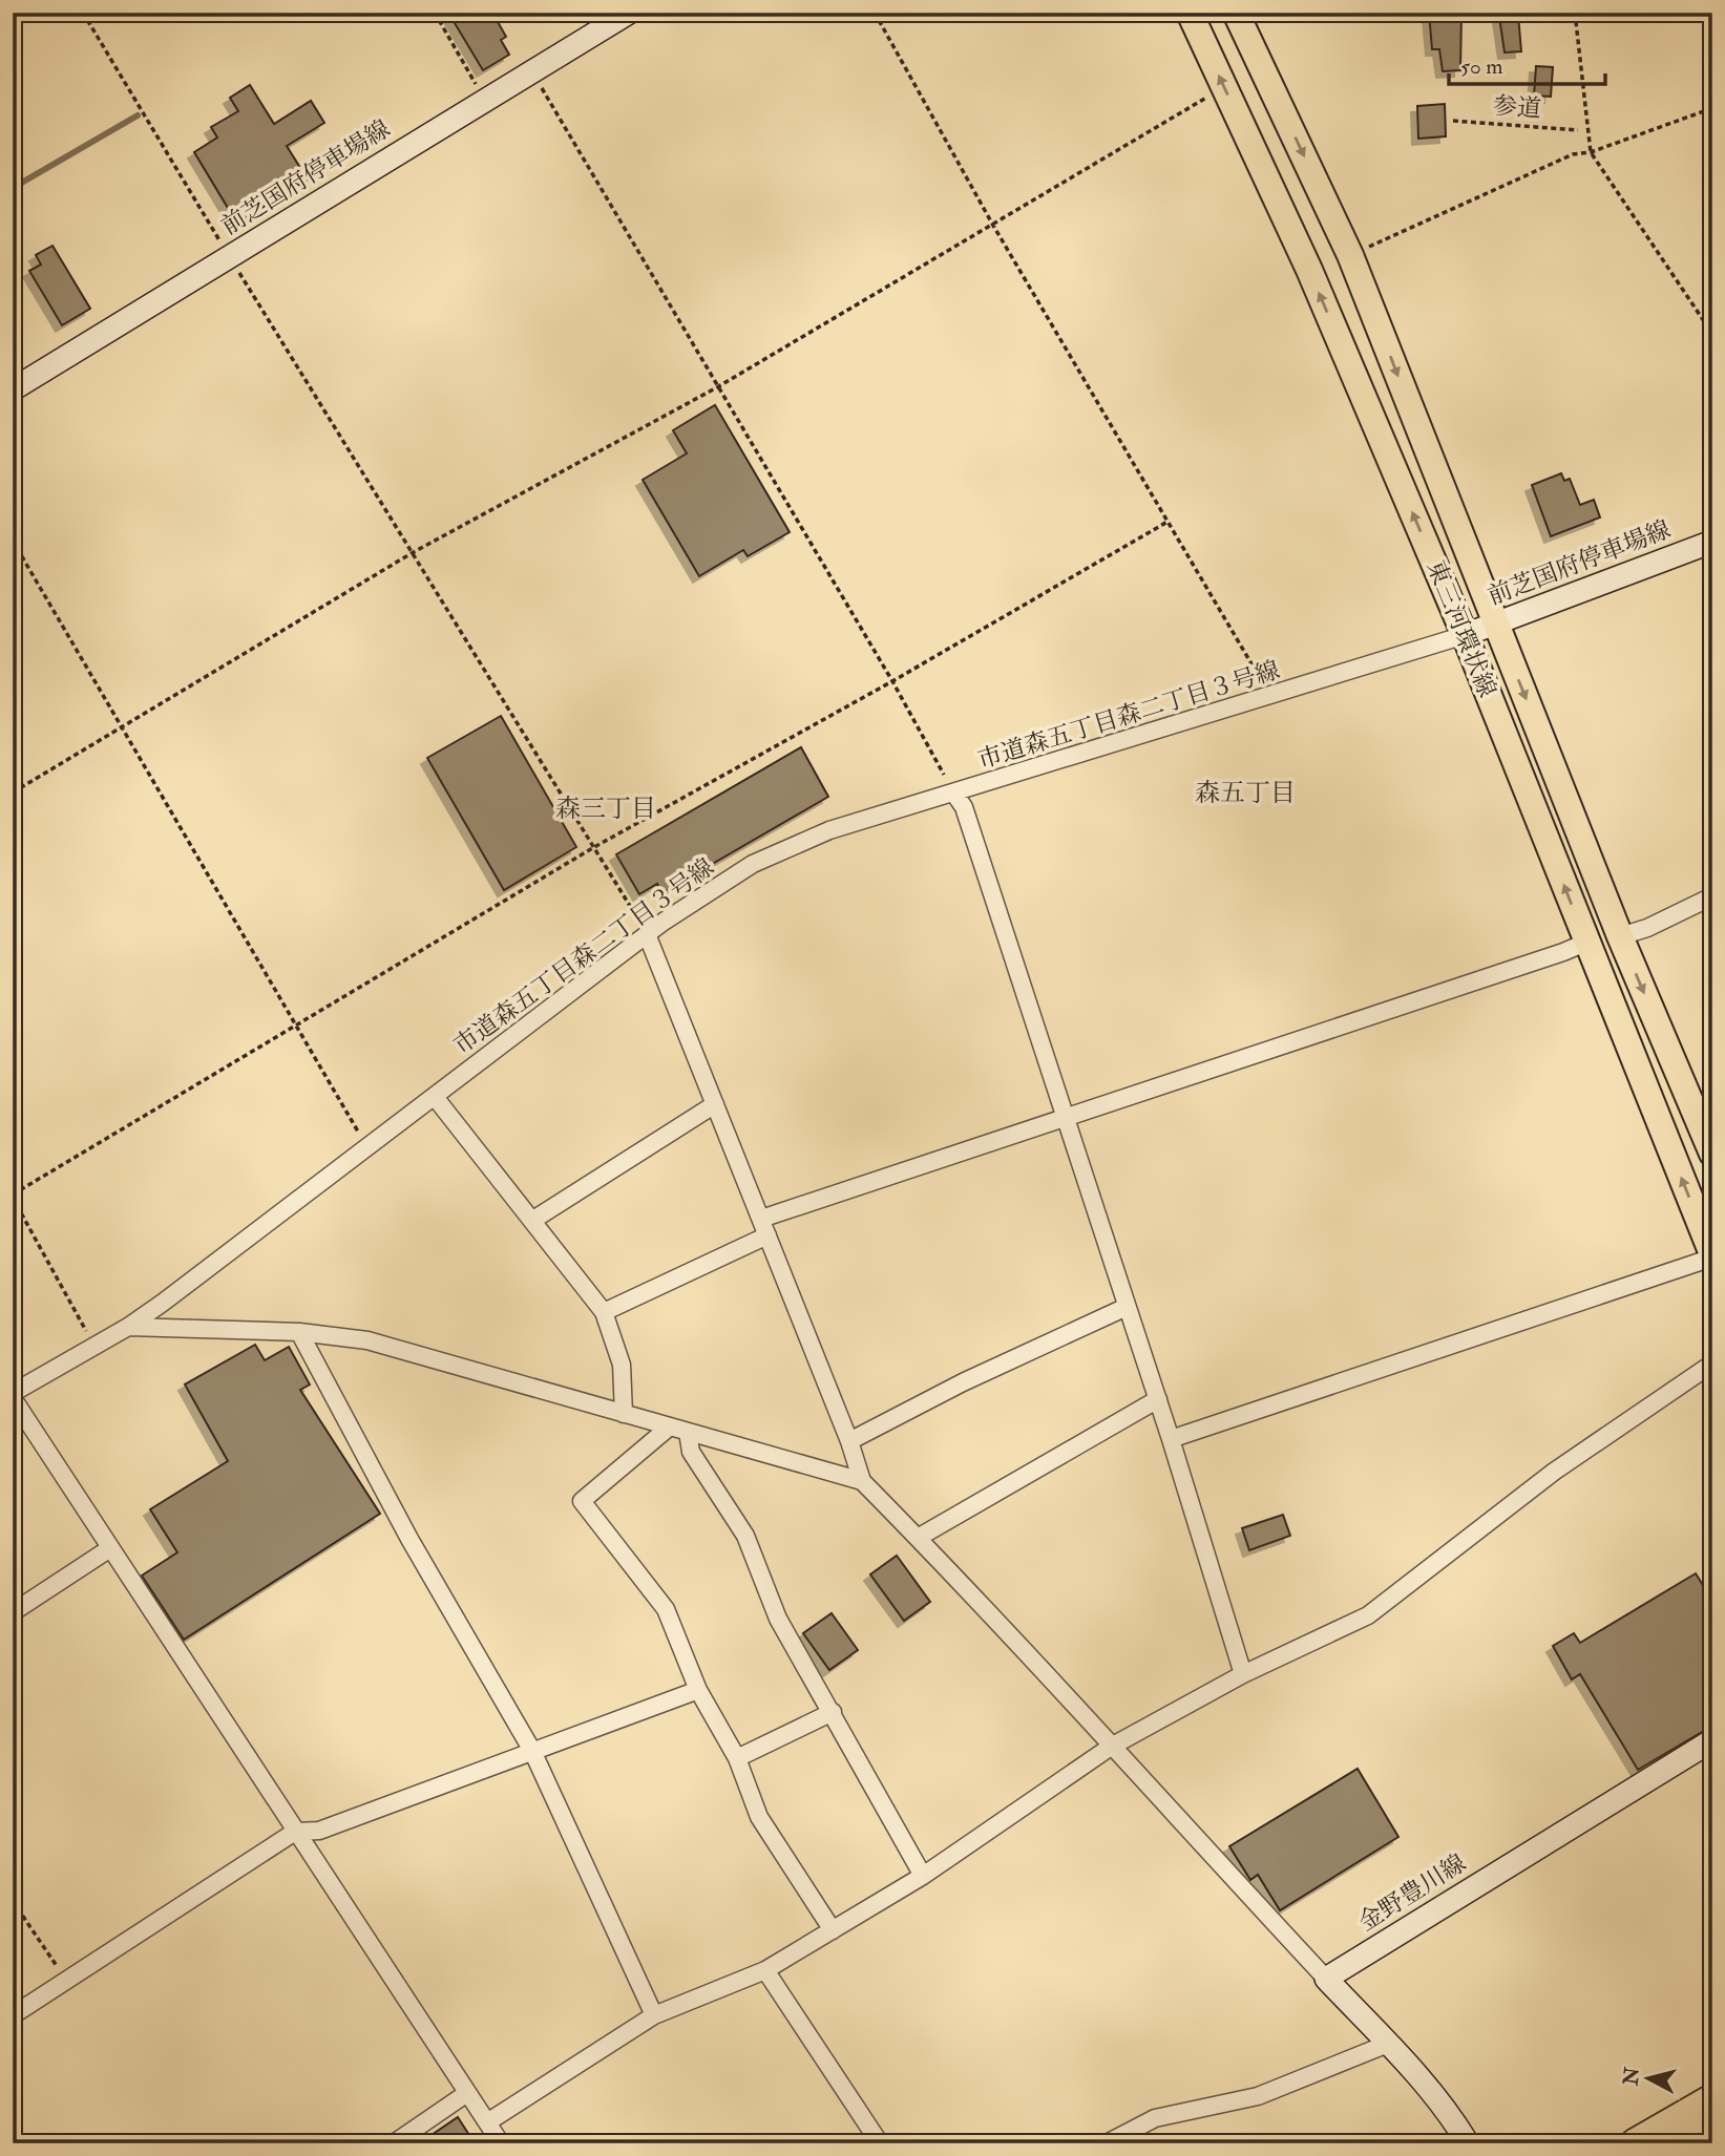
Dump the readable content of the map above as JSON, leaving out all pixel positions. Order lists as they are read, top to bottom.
{
  "streets": {
    "main road": ["前芝国府停車場線", "東三河環状線", "金野豊川線"],
    "street": ["市道森五丁目森二丁目３号線"],
    "path": ["参道"]
  },
  "crossings": [
    ["前芝国府停車場線", "東三河環状線"],
    ["前芝国府停車場線", "市道森五丁目森二丁目３号線"],
    ["東三河環状線", "市道森五丁目森二丁目３号線"]
  ],
  "districts": ["森五丁目", "森三丁目"],
  "scale_bar": "50 m",
  "north": "left"
}
